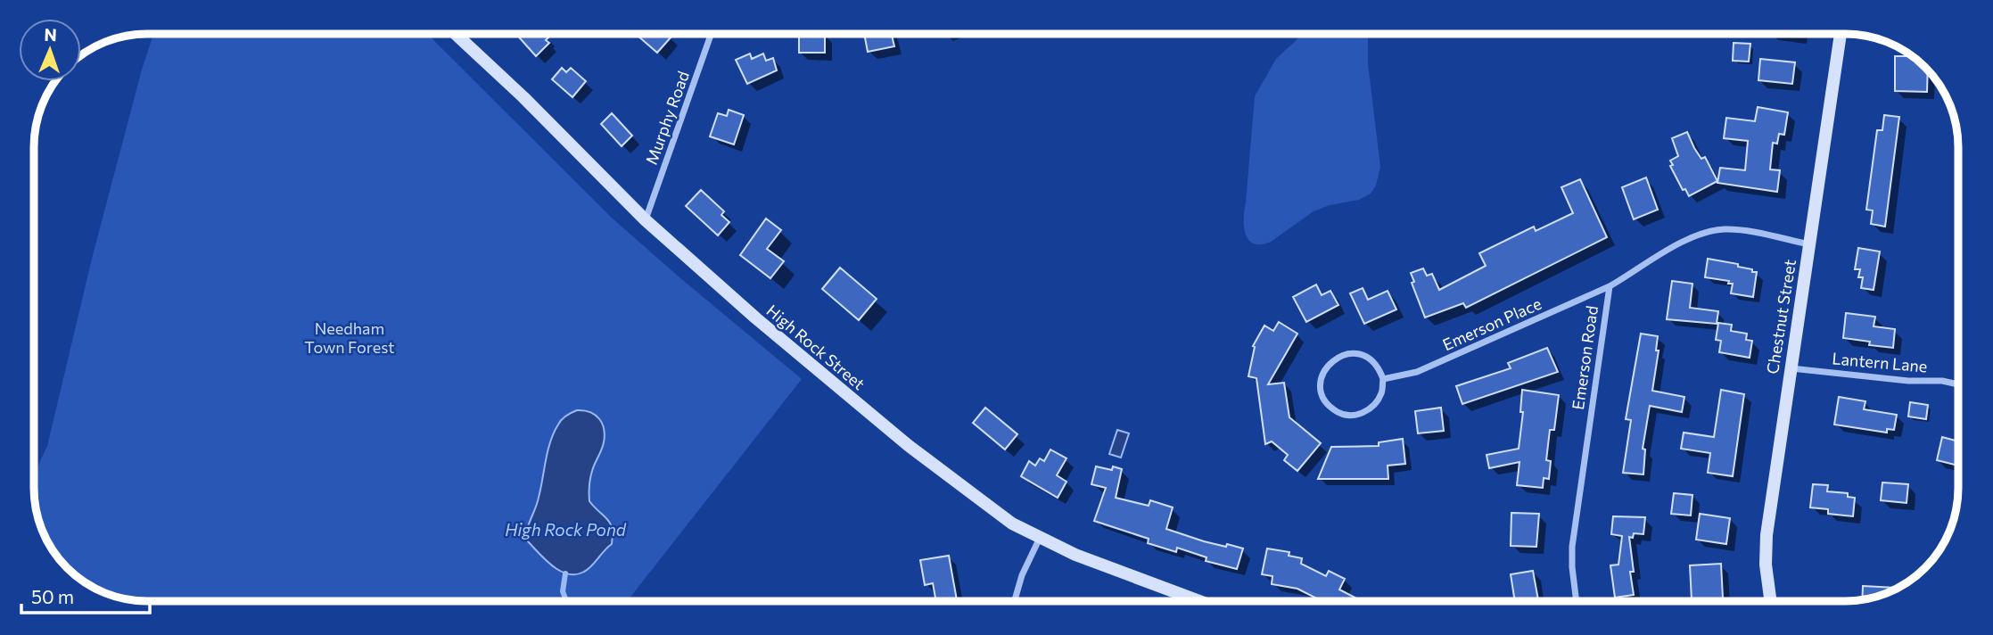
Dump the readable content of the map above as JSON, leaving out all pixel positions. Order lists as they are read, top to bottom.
{
  "streets": {
    "street": [
      "Murphy Road",
      "Chestnut Street",
      "Emerson Place",
      "High Rock Street",
      "Emerson Road",
      "Lantern Lane"
    ]
  },
  "crossings": [
    ["Murphy Road", "High Rock Street"],
    ["Chestnut Street", "Emerson Road"],
    ["Chestnut Street", "Lantern Lane"],
    ["Emerson Place", "Emerson Road"]
  ],
  "water": ["High Rock Pond"],
  "parks": ["Needham Town Forest"],
  "scale_bar": "50 m",
  "north": "top"
}
